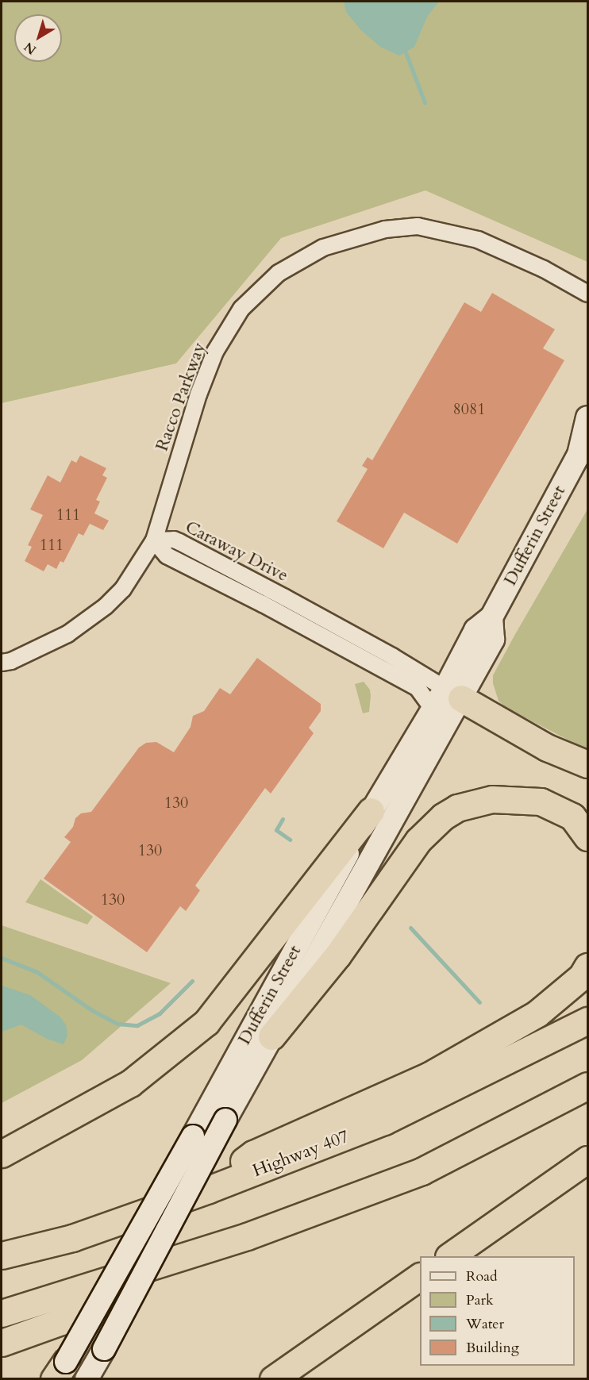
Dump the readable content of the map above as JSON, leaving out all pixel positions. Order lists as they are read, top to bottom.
{
  "streets": {
    "highway": ["Highway 407"],
    "main road": ["Dufferin Street"],
    "street": ["Racco Parkway", "Caraway Drive"]
  },
  "crossings": [
    ["Racco Parkway", "Caraway Drive"],
    ["Dufferin Street", "Caraway Drive"]
  ],
  "house_numbers": [
    "8081",
    "111",
    "111",
    "130",
    "130",
    "130"
  ],
  "legend": [
    "Road",
    "Park",
    "Water",
    "Building"
  ],
  "north": "bottom left"
}
